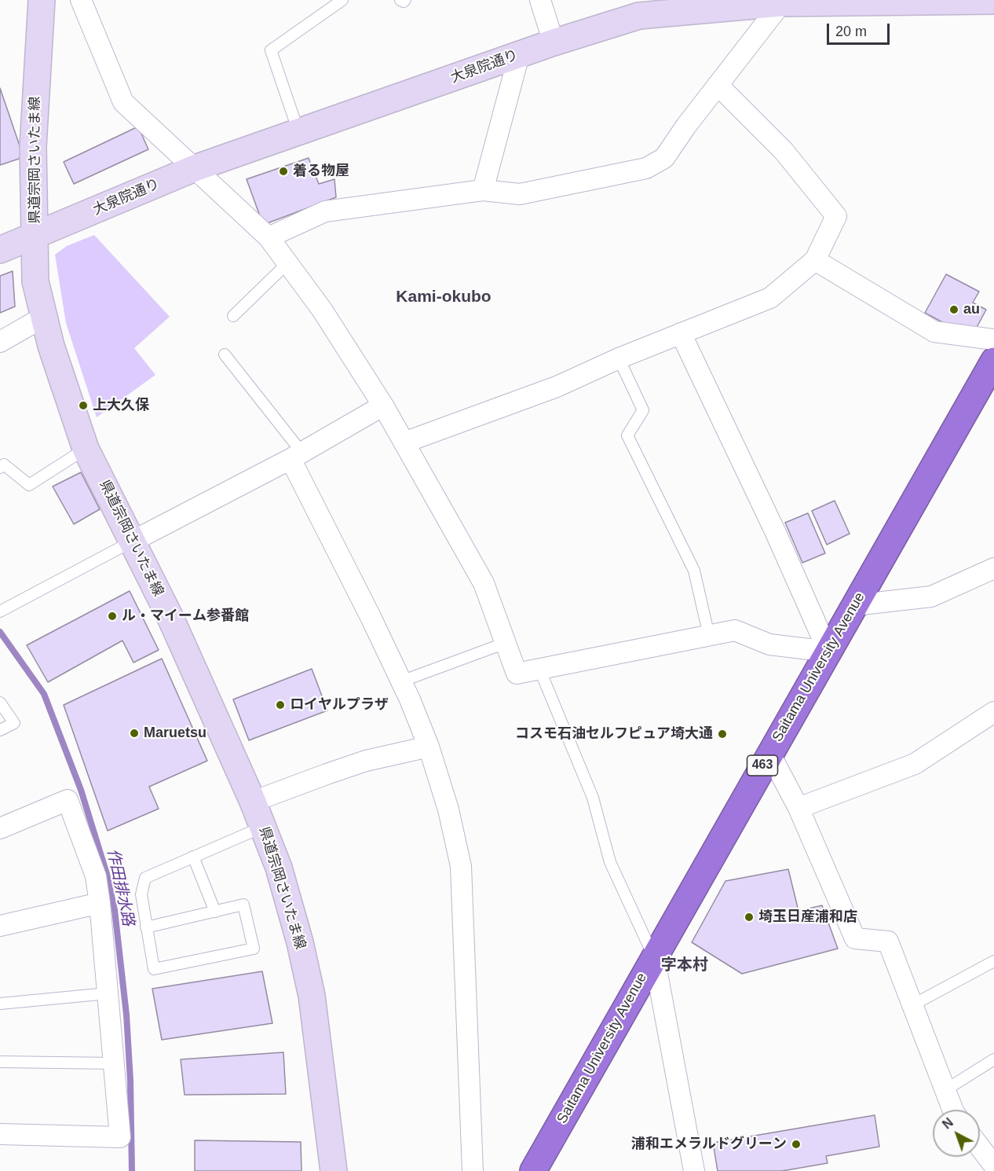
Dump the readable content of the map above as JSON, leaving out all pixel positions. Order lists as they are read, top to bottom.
{
  "streets": {
    "highway": ["Saitama University Avenue", "463"],
    "main road": ["大泉院通り", "県道宗岡さいたま線"]
  },
  "crossings": [
    ["大泉院通り", "県道宗岡さいたま線"]
  ],
  "districts": ["Kami-okubo", "字本村"],
  "water": ["作田排水路"],
  "places": [
    "着る物屋",
    "au",
    "上大久保",
    "ル・マイーム参番館",
    "ロイヤルプラザ",
    "Maruetsu",
    "コスモ石油セルフピュア埼大通",
    "埼玉日産浦和店",
    "浦和エメラルドグリーン"
  ],
  "scale_bar": "20 m",
  "north": "top left"
}
